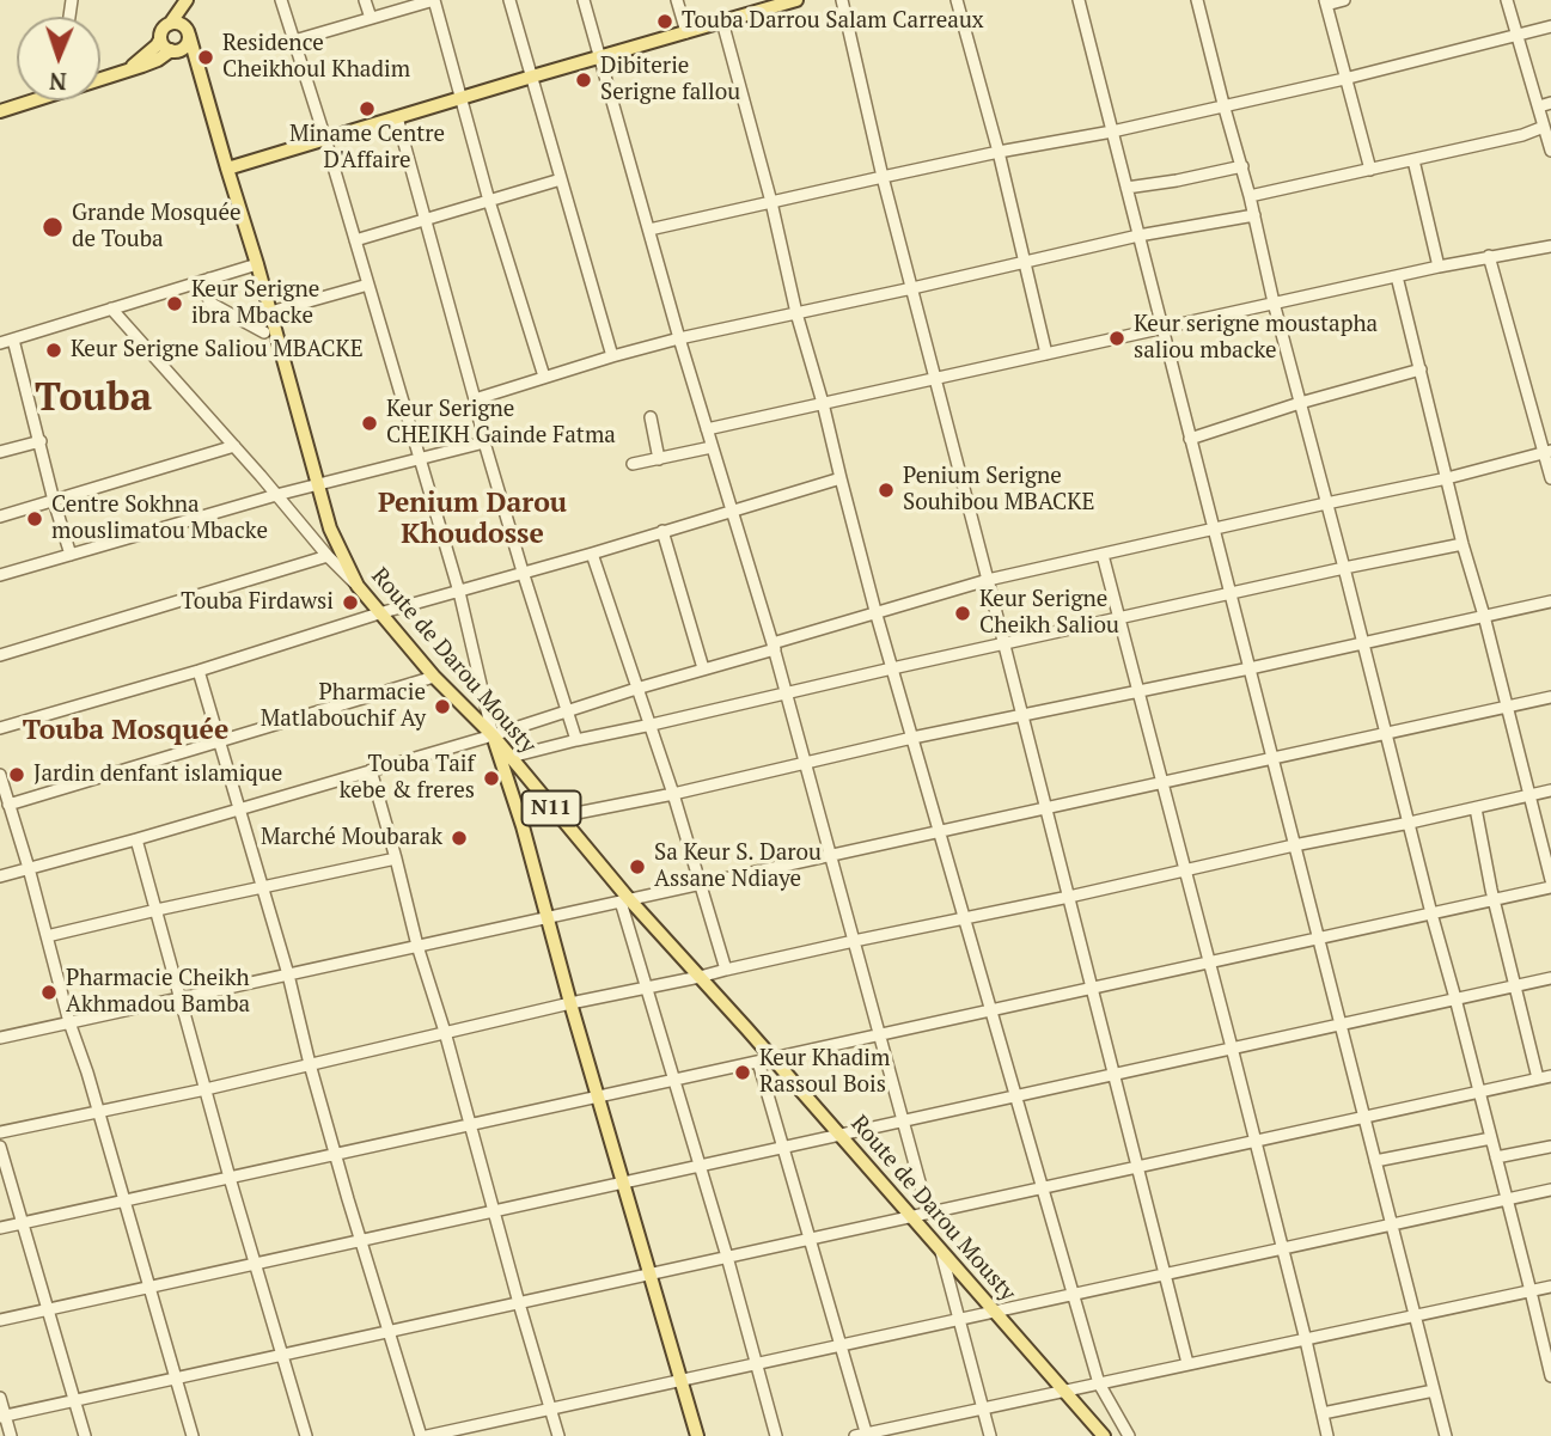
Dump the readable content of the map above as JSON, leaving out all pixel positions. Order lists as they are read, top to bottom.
{
  "streets": {
    "main road": ["Route de Darou Mousty", "N11"]
  },
  "districts": ["Touba", "Penium Darou Khoudosse", "Touba Mosquée"],
  "places": [
    "Touba Darrou Salam Carreaux",
    "Residence Cheikhoul Khadim",
    "Dibiterie Serigne fallou",
    "Miname Centre D'Affaire",
    "Grande Mosquée de Touba",
    "Keur Serigne ibra Mbacke",
    "Keur serigne moustapha saliou mbacke",
    "Keur Serigne Saliou MBACKE",
    "Keur Serigne CHEIKH Gainde Fatma",
    "Penium Serigne Souhibou MBACKE",
    "Centre Sokhna mouslimatou Mbacke",
    "Touba Firdawsi",
    "Keur Serigne Cheikh Saliou",
    "Pharmacie Matlabouchif Ay",
    "Jardin denfant islamique",
    "Touba Taif kebe & freres",
    "Marché Moubarak",
    "Sa Keur S. Darou Assane Ndiaye",
    "Pharmacie Cheikh Akhmadou Bamba",
    "Keur Khadim Rassoul Bois"
  ],
  "north": "bottom"
}
